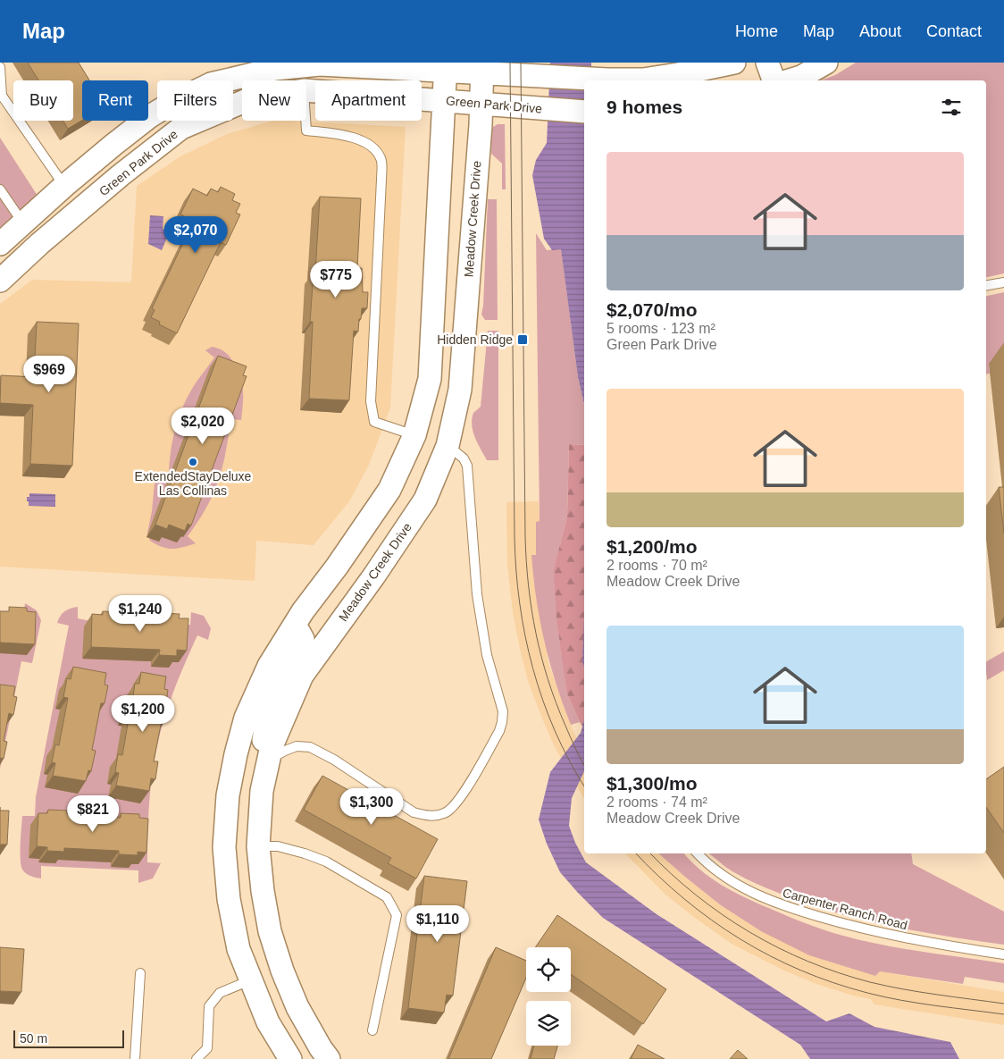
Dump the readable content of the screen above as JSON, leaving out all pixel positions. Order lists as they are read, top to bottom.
{
  "streets": {
    "street": ["Green Park Drive", "Meadow Creek Drive"],
    "lane": ["Carpenter Ranch Road"]
  },
  "crossings": [
    ["Green Park Drive", "Meadow Creek Drive"]
  ],
  "places": {
    "transit": ["Hidden Ridge"],
    "other": ["ExtendedStayDeluxe Las Collinas"]
  },
  "scale_bar": "50 m",
  "page": {
    "header": "Map",
    "nav": [
      "Home",
      "Map",
      "About",
      "Contact"
    ],
    "chip": [
      "Buy",
      "Rent",
      "Filters",
      "New",
      "Apartment"
    ],
    "heading": "9 homes",
    "list": [
      {
        "name": "$2,070/mo",
        "note": "5 rooms · 123 m² · Green Park Drive"
      },
      {
        "name": "$1,200/mo",
        "note": "2 rooms · 70 m² · Meadow Creek Drive"
      },
      {
        "name": "$1,300/mo",
        "note": "2 rooms · 74 m² · Meadow Creek Drive"
      }
    ],
    "price": [
      "$2,070",
      "$775",
      "$969",
      "$2,020",
      "$1,240",
      "$1,200",
      "$1,300",
      "$821",
      "$1,110"
    ],
    "scale": "50 m"
  }
}
